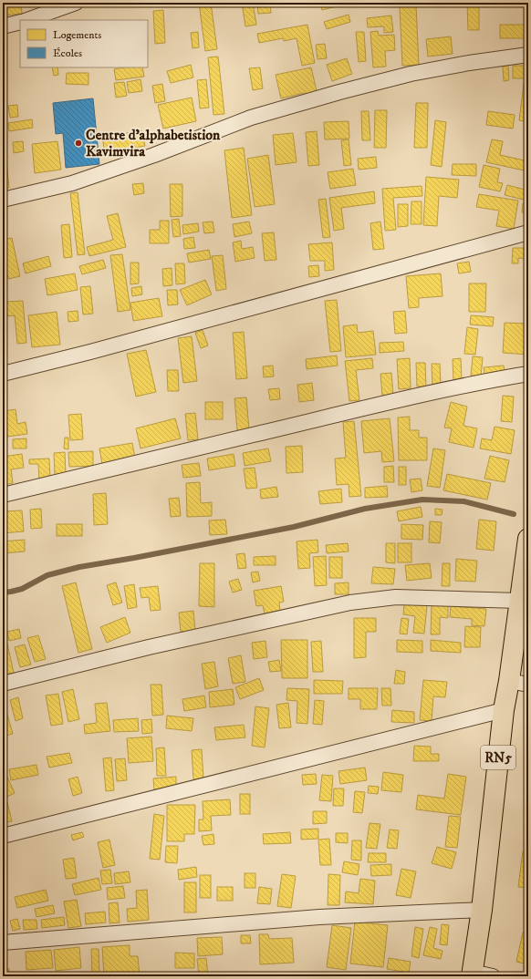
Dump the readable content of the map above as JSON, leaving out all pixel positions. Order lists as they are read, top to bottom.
{
  "streets": {
    "highway": ["RN5"]
  },
  "places": ["Centre d'alphabetistion Kavimvira"],
  "legend": ["Logements", "Écoles"]
}
